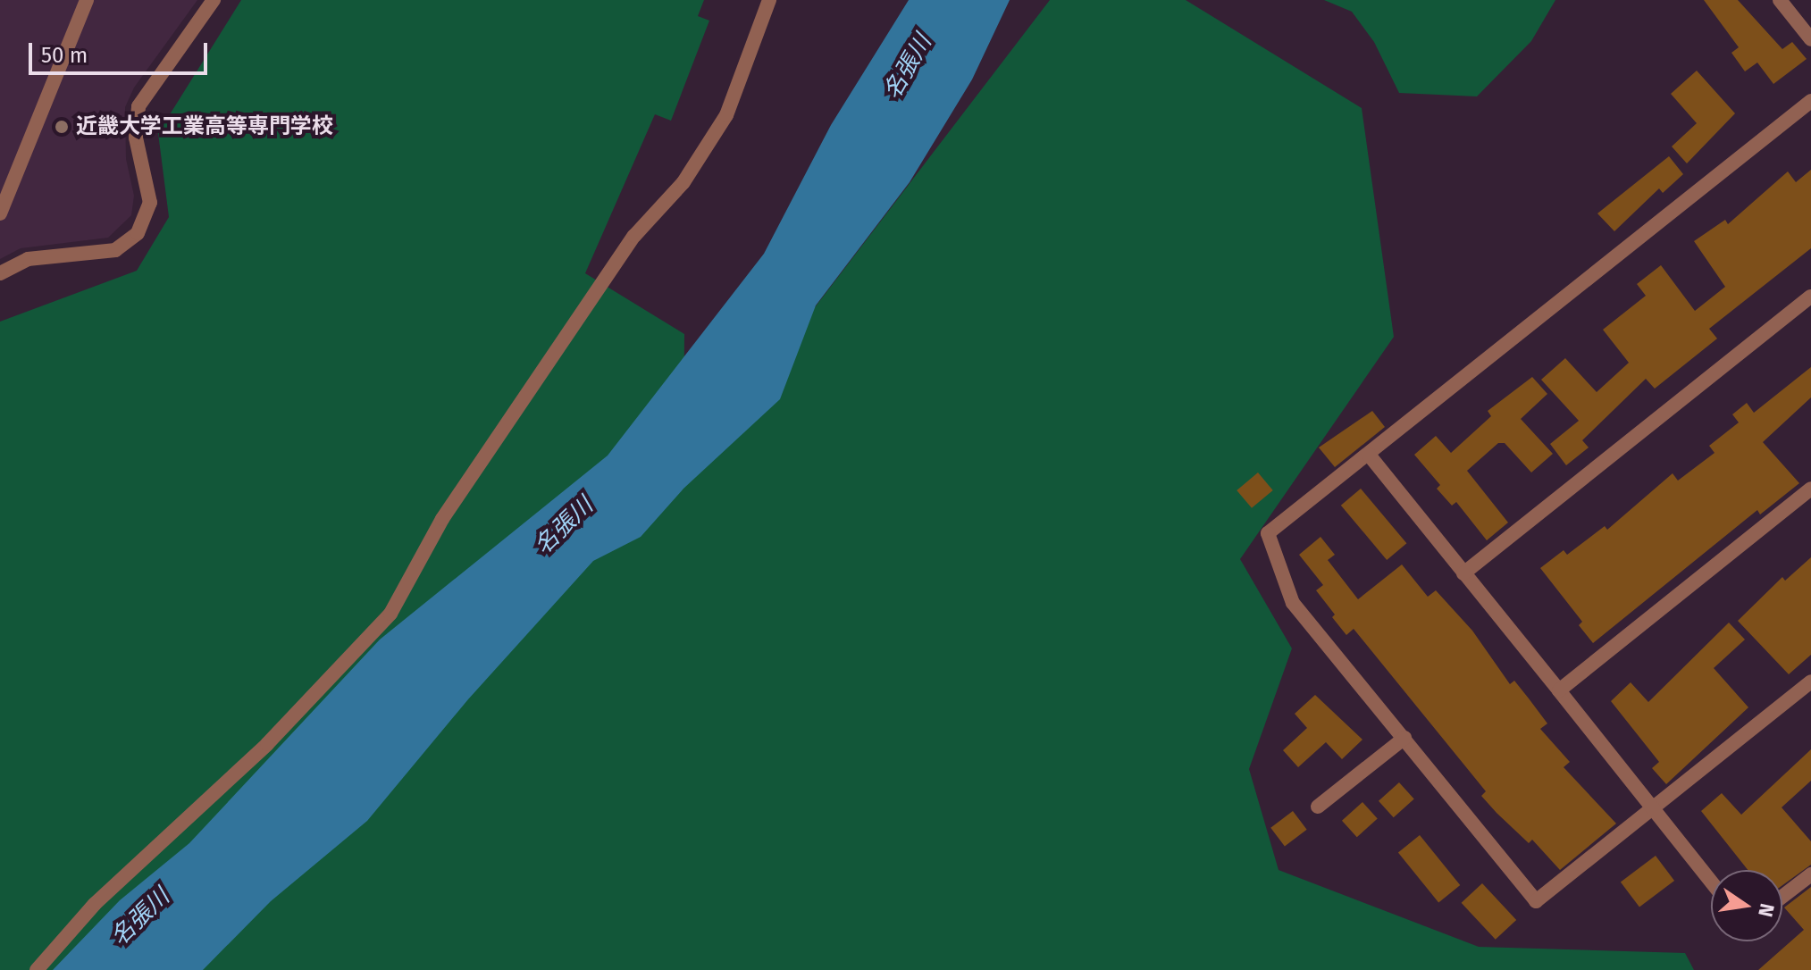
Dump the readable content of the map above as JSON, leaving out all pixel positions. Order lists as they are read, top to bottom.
{
  "water": ["名張川"],
  "places": ["近畿大学工業高等専門学校"],
  "scale_bar": "50 m",
  "north": "right"
}
